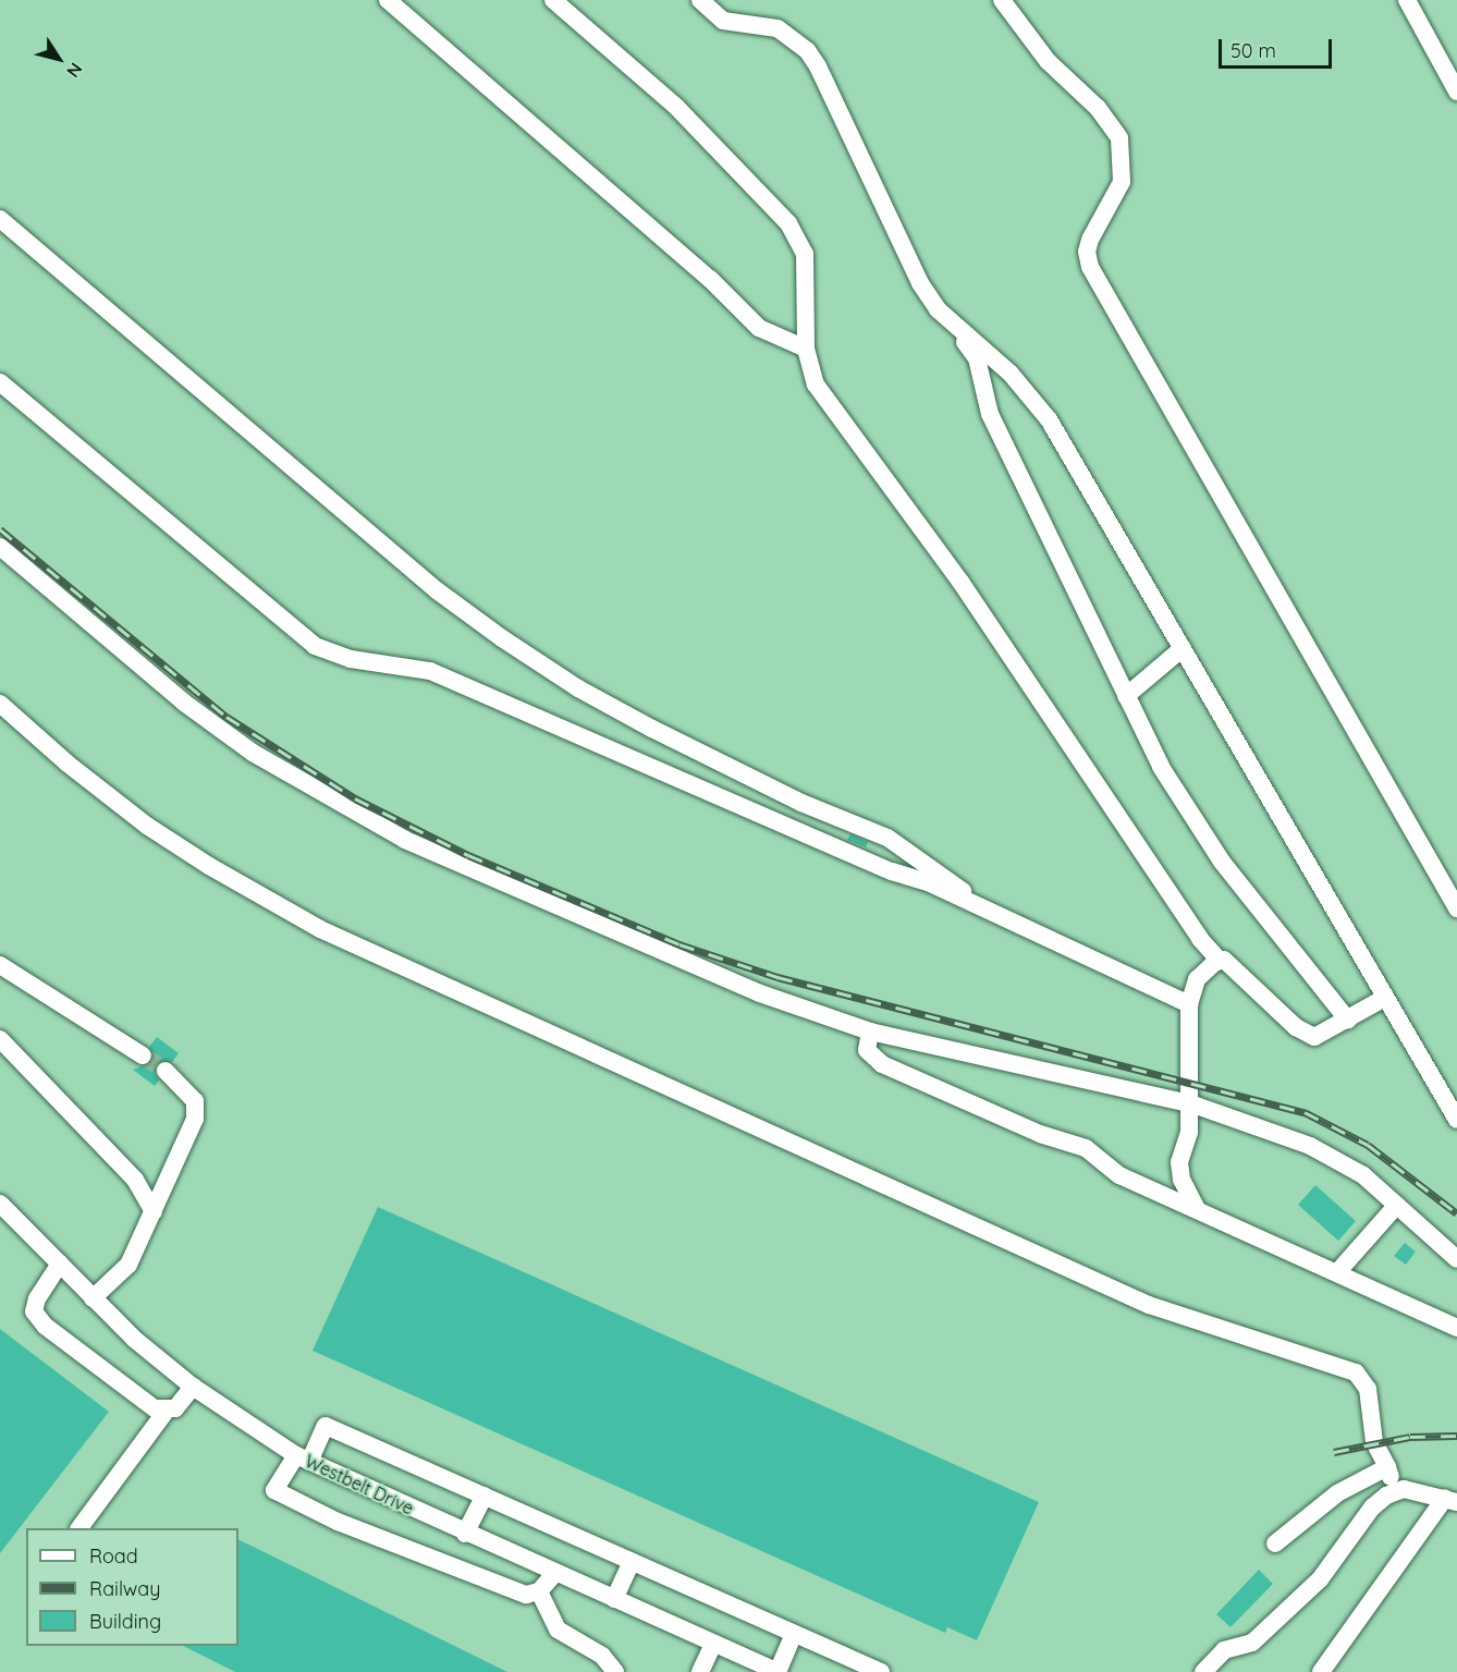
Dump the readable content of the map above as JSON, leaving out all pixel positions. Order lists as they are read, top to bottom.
{
  "streets": {
    "street": ["Westbelt Drive"]
  },
  "legend": ["Road", "Railway", "Building"],
  "scale_bar": "50 m",
  "north": "bottom right"
}
